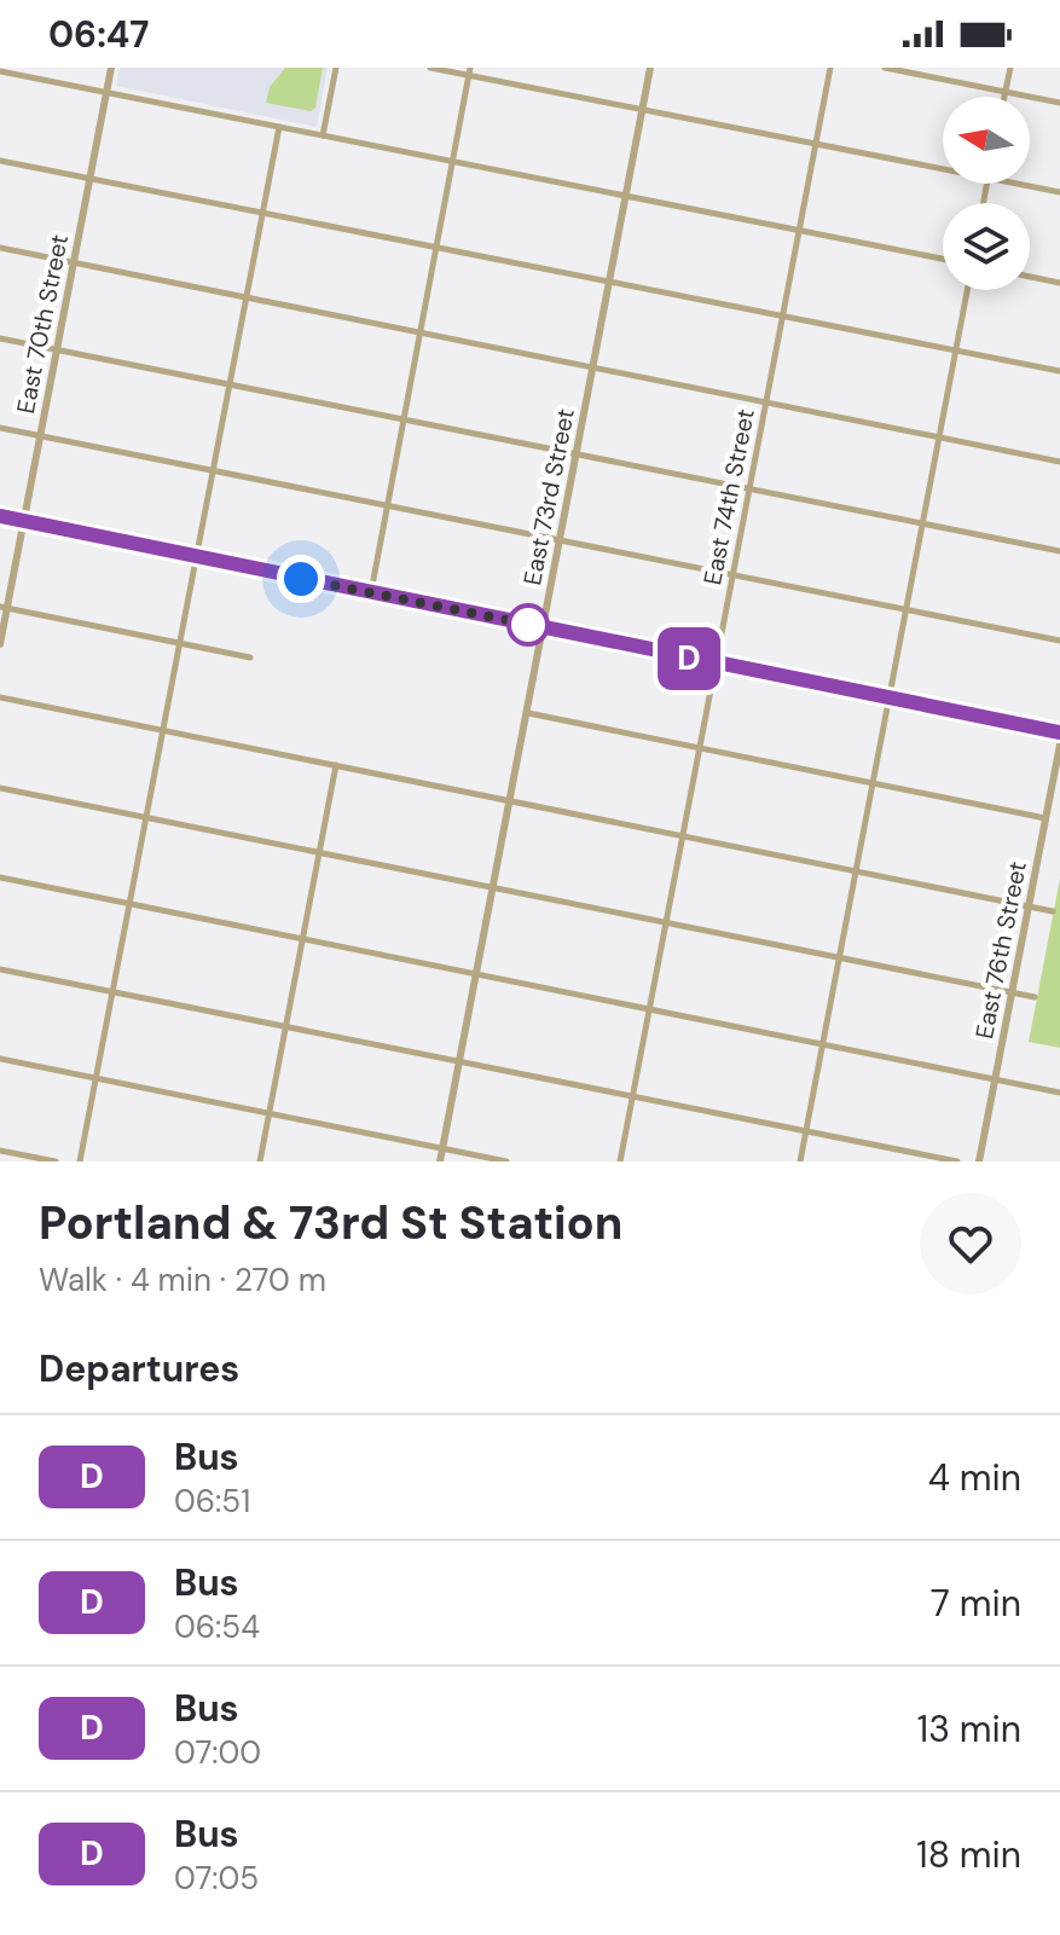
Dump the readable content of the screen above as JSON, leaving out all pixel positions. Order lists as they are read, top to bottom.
{
  "streets": {
    "street": [
      "East 70th Street",
      "East 73rd Street",
      "East 74th Street",
      "East 76th Street"
    ]
  },
  "lines": ["bus line D"],
  "north": "left",
  "page": {
    "status": "06:47",
    "on_map": "D",
    "heading": [
      ["Portland & 73rd St Station", "Walk · 4 min · 270 m"],
      "Departures"
    ],
    "list": [
      {
        "mark": "D",
        "name": "Bus",
        "note": "06:51",
        "value": "4 min"
      },
      {
        "mark": "D",
        "name": "Bus",
        "note": "06:54",
        "value": "7 min"
      },
      {
        "mark": "D",
        "name": "Bus",
        "note": "07:00",
        "value": "13 min"
      },
      {
        "mark": "D",
        "name": "Bus",
        "note": "07:05",
        "value": "18 min"
      }
    ]
  }
}
